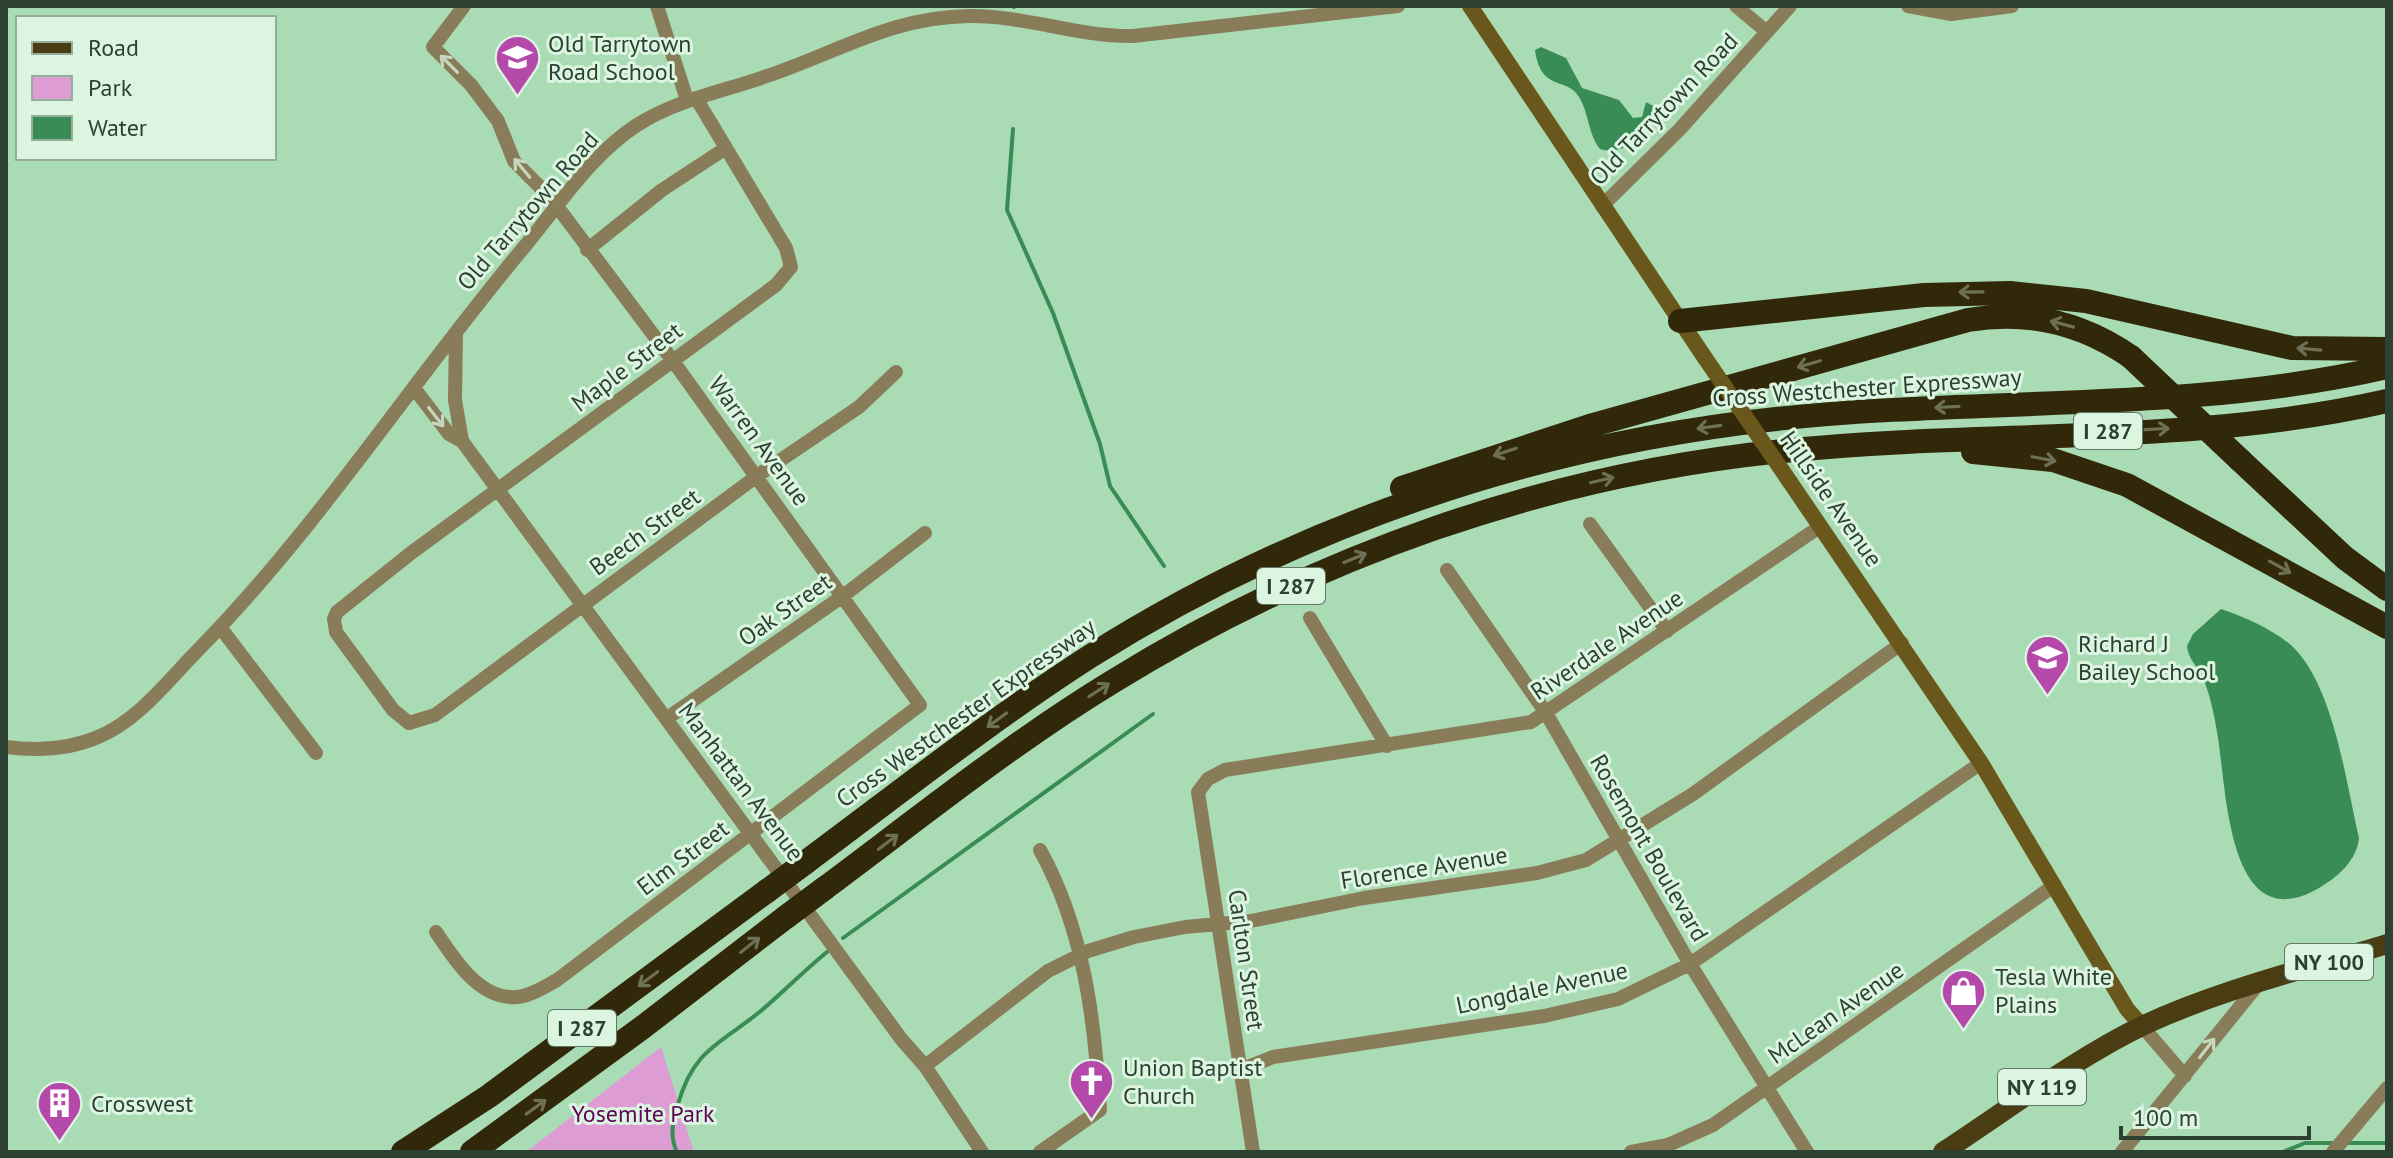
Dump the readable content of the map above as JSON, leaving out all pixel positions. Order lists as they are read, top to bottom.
{
  "streets": {
    "highway": ["Cross Westchester Expressway", "I 287"],
    "main road": ["Hillside Avenue", "NY 100", "NY 119"],
    "street": [
      "Old Tarrytown Road",
      "Maple Street",
      "Warren Avenue",
      "Beech Street",
      "Oak Street",
      "Riverdale Avenue",
      "Manhattan Avenue",
      "Rosemont Boulevard",
      "Elm Street",
      "Florence Avenue",
      "Carlton Street",
      "Longdale Avenue",
      "McLean Avenue"
    ]
  },
  "crossings": [
    ["Old Tarrytown Road", "Maple Street"],
    ["Old Tarrytown Road", "Warren Avenue"],
    ["Old Tarrytown Road", "Hillside Avenue"],
    ["Old Tarrytown Road", "Manhattan Avenue"],
    ["Maple Street", "Warren Avenue"],
    ["Maple Street", "Beech Street"],
    ["Maple Street", "Manhattan Avenue"],
    ["Warren Avenue", "Beech Street"],
    ["Warren Avenue", "Oak Street"],
    ["Warren Avenue", "Elm Street"],
    ["Hillside Avenue", "Riverdale Avenue"],
    ["Hillside Avenue", "Florence Avenue"],
    ["Hillside Avenue", "NY 100"],
    ["Hillside Avenue", "Longdale Avenue"],
    ["Hillside Avenue", "McLean Avenue"],
    ["Hillside Avenue", "NY 119"],
    ["Beech Street", "Manhattan Avenue"],
    ["Oak Street", "Manhattan Avenue"],
    ["Riverdale Avenue", "Rosemont Boulevard"],
    ["Riverdale Avenue", "Carlton Street"],
    ["Manhattan Avenue", "Elm Street"],
    ["Manhattan Avenue", "Florence Avenue"],
    ["Rosemont Boulevard", "Florence Avenue"],
    ["Rosemont Boulevard", "Longdale Avenue"],
    ["Rosemont Boulevard", "McLean Avenue"],
    ["Florence Avenue", "Carlton Street"],
    ["Carlton Street", "Longdale Avenue"],
    ["NY 100", "NY 119"]
  ],
  "parks": ["Yosemite Park"],
  "places": {
    "school or university": ["Old Tarrytown Road School", "Richard J Bailey School"],
    "shop": ["Tesla White Plains"],
    "church": ["Union Baptist Church"],
    "building": ["Crosswest"]
  },
  "legend": ["Road", "Park", "Water"],
  "scale_bar": "100 m"
}
